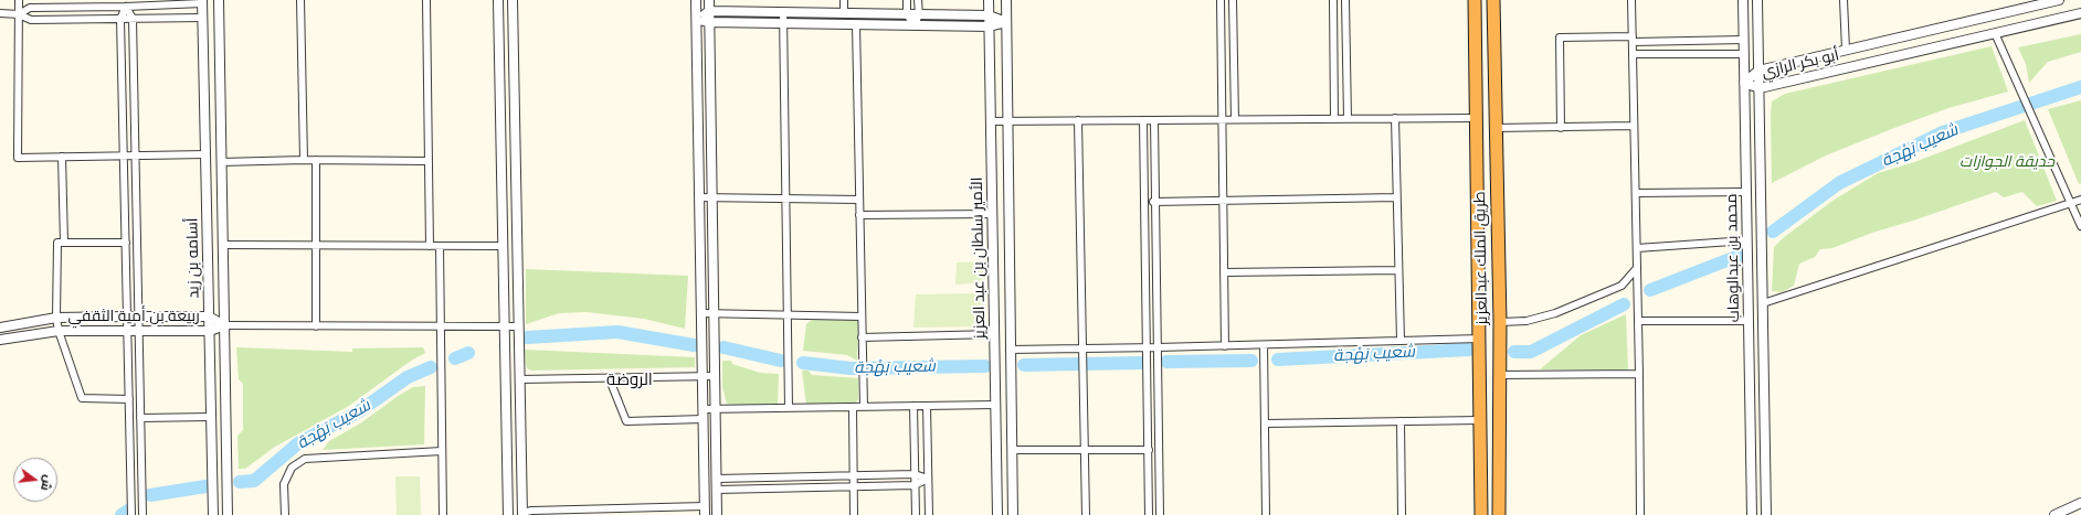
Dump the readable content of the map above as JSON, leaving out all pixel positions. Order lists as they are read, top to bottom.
{
  "streets": {
    "highway": ["طريق الملك عبدالعزيز"],
    "street": [
      "أبو بكر الرازي",
      "أسامه بن زيد",
      "الأمير سلطان بن عبد العزيز",
      "محمد بن عبدالوهاب",
      "ربيعة بن أمية الثقفي"
    ]
  },
  "crossings": [
    ["أبو بكر الرازي", "محمد بن عبدالوهاب"],
    ["أسامه بن زيد", "ربيعة بن أمية الثقفي"]
  ],
  "districts": ["الروضة"],
  "water": ["شعيب بَهْجة"],
  "parks": ["حديقة الجوازات"],
  "north": "right"
}
